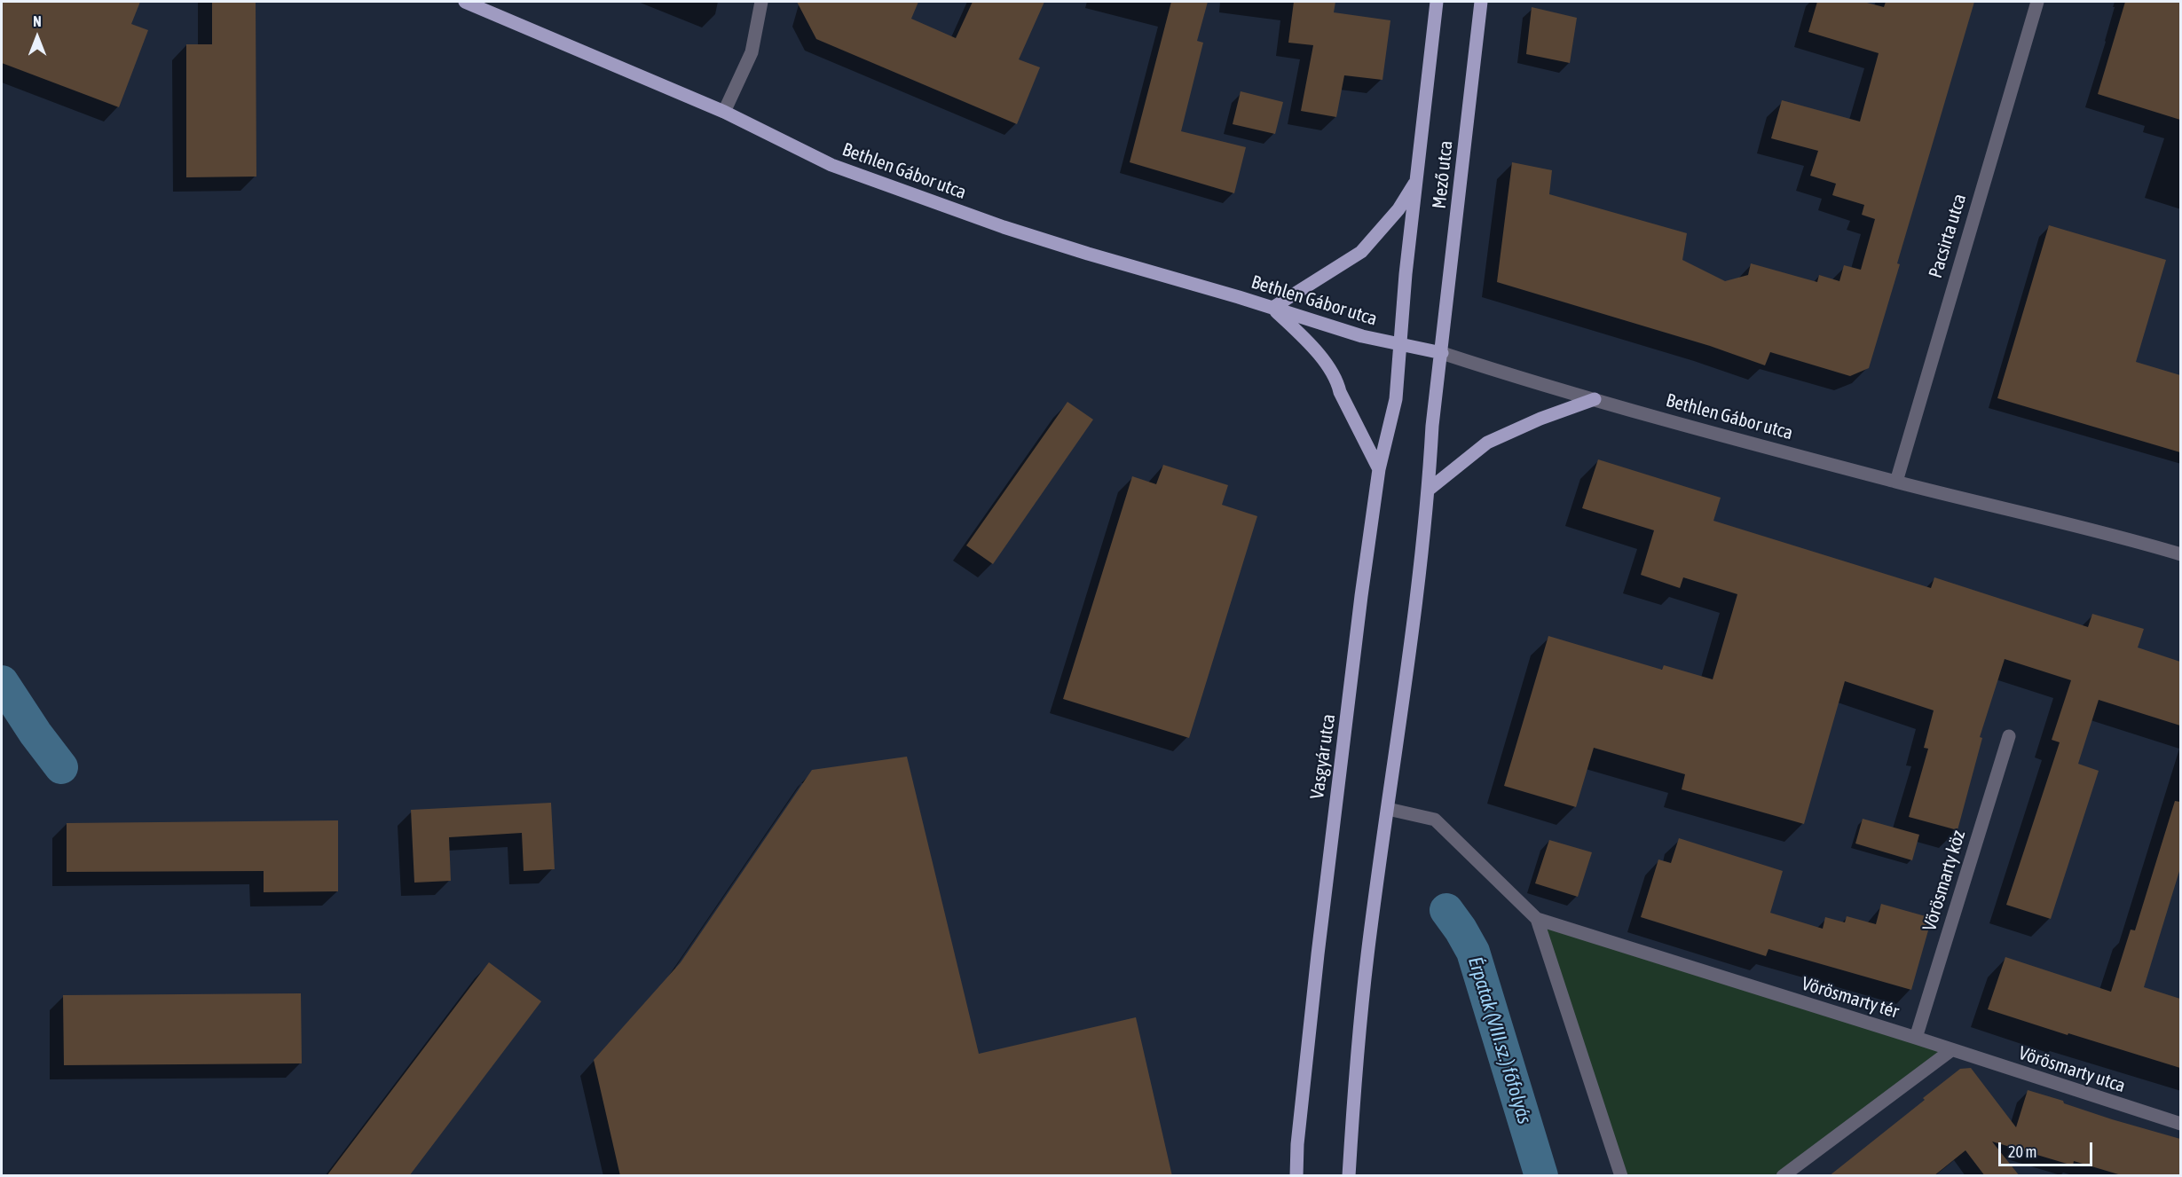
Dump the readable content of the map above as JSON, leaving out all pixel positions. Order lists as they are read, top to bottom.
{
  "streets": {
    "main road": ["Bethlen Gábor utca", "Mező utca", "Vasgyár utca"],
    "street": [
      "Pacsirta utca",
      "Vörösmarty köz",
      "Vörösmarty tér",
      "Vörösmarty utca"
    ]
  },
  "crossings": [
    ["Bethlen Gábor utca", "Mező utca"],
    ["Bethlen Gábor utca", "Pacsirta utca"],
    ["Bethlen Gábor utca", "Vasgyár utca"],
    ["Mező utca", "Vasgyár utca"],
    ["Vörösmarty köz", "Vörösmarty tér"],
    ["Vörösmarty tér", "Vörösmarty utca"]
  ],
  "water": ["Érpatak (VIII.sz.) főfolyás"],
  "scale_bar": "20 m",
  "north": "top"
}
